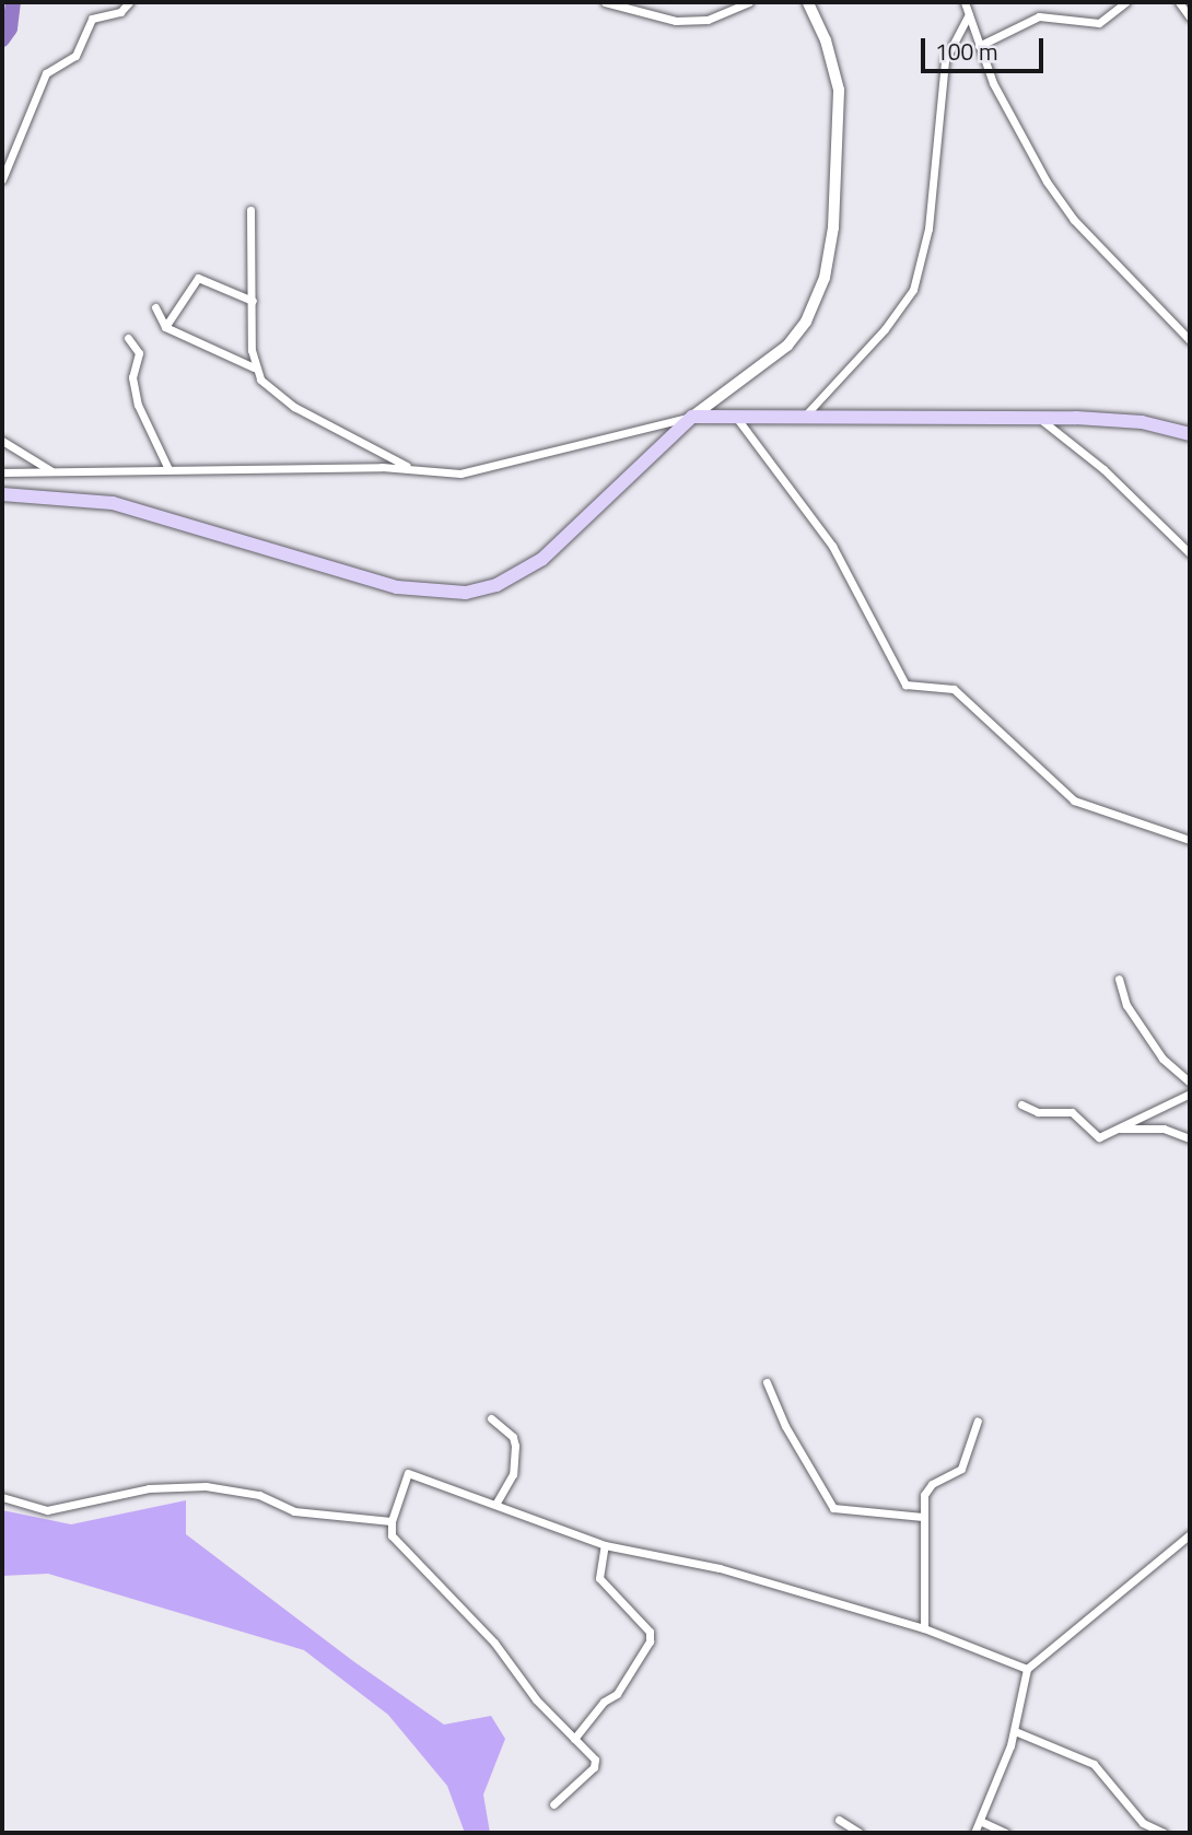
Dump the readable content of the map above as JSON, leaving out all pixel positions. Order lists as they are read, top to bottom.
{
  "scale_bar": "100 m"
}
